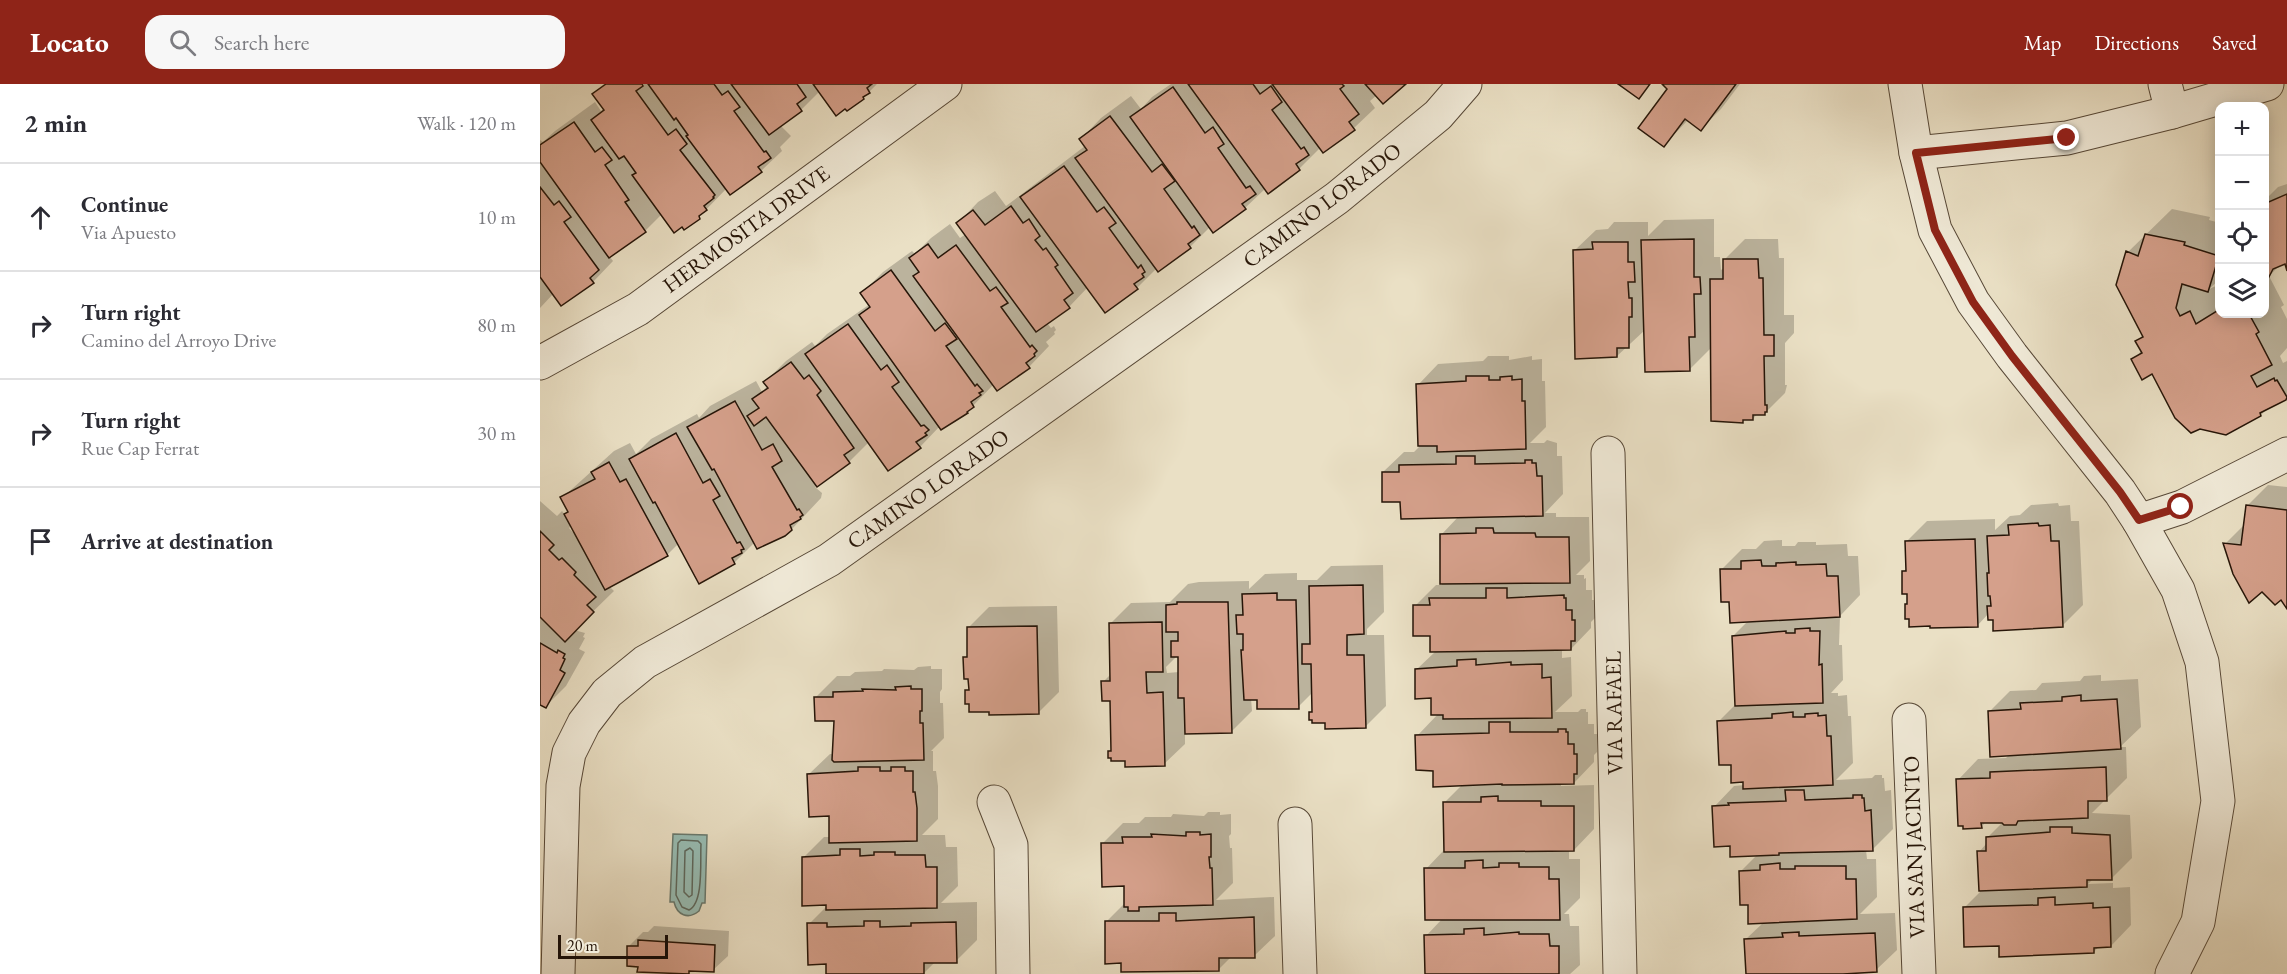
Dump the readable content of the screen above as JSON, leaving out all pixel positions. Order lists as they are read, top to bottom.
{
  "streets": {
    "street": [
      "CAMINO LORADO",
      "HERMOSITA DRIVE",
      "VIA RAFAEL",
      "VIA SAN JACINTO"
    ]
  },
  "scale_bar": "20 m",
  "page": {
    "header": "Locato",
    "search": "Search here",
    "nav": ["Map", "Directions", "Saved"],
    "heading": ["2 min", "Walk · 120 m"],
    "map_buttons": ["+", "−"],
    "list": [
      ["Continue", "Via Apuesto", "10 m"],
      ["Turn right", "Camino del Arroyo Drive", "80 m"],
      ["Turn right", "Rue Cap Ferrat", "30 m"],
      "Arrive at destination"
    ],
    "scale": "20 m"
  }
}
